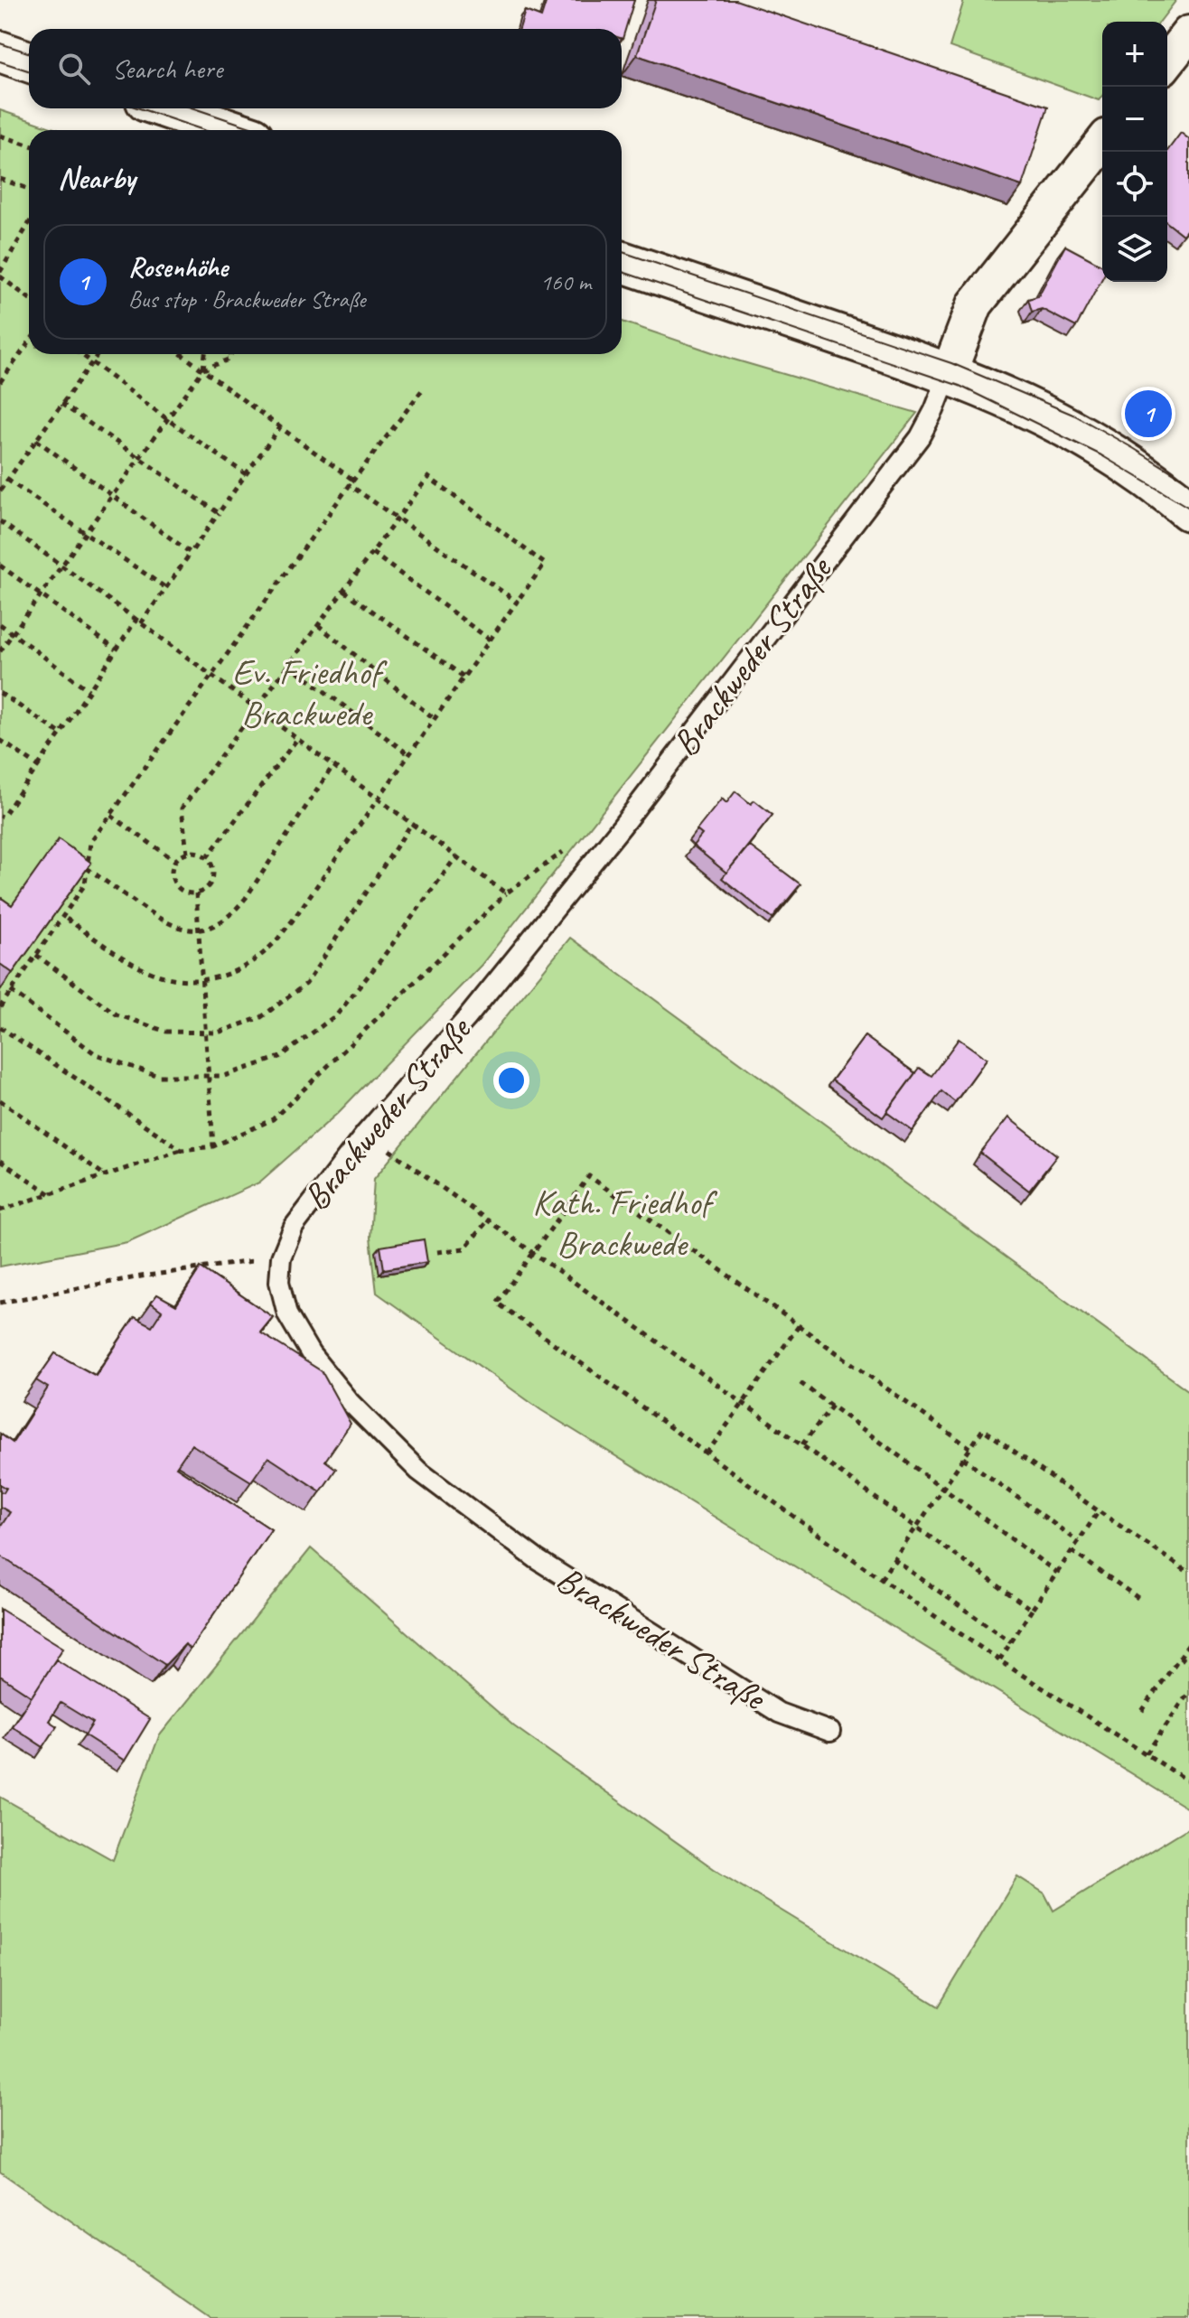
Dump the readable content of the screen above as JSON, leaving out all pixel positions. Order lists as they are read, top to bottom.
{
  "streets": {
    "lane": ["Brackweder Straße"]
  },
  "parks": ["Ev. Friedhof Brackwede", "Kath. Friedhof Brackwede"],
  "page": {
    "map_buttons": ["+", "−"],
    "search": "Search here",
    "heading": "Nearby",
    "list": [
      {
        "mark": "1",
        "name": "Rosenhöhe",
        "note": "Bus stop · Brackweder Straße",
        "value": "160 m"
      }
    ],
    "pins": "1"
  }
}
